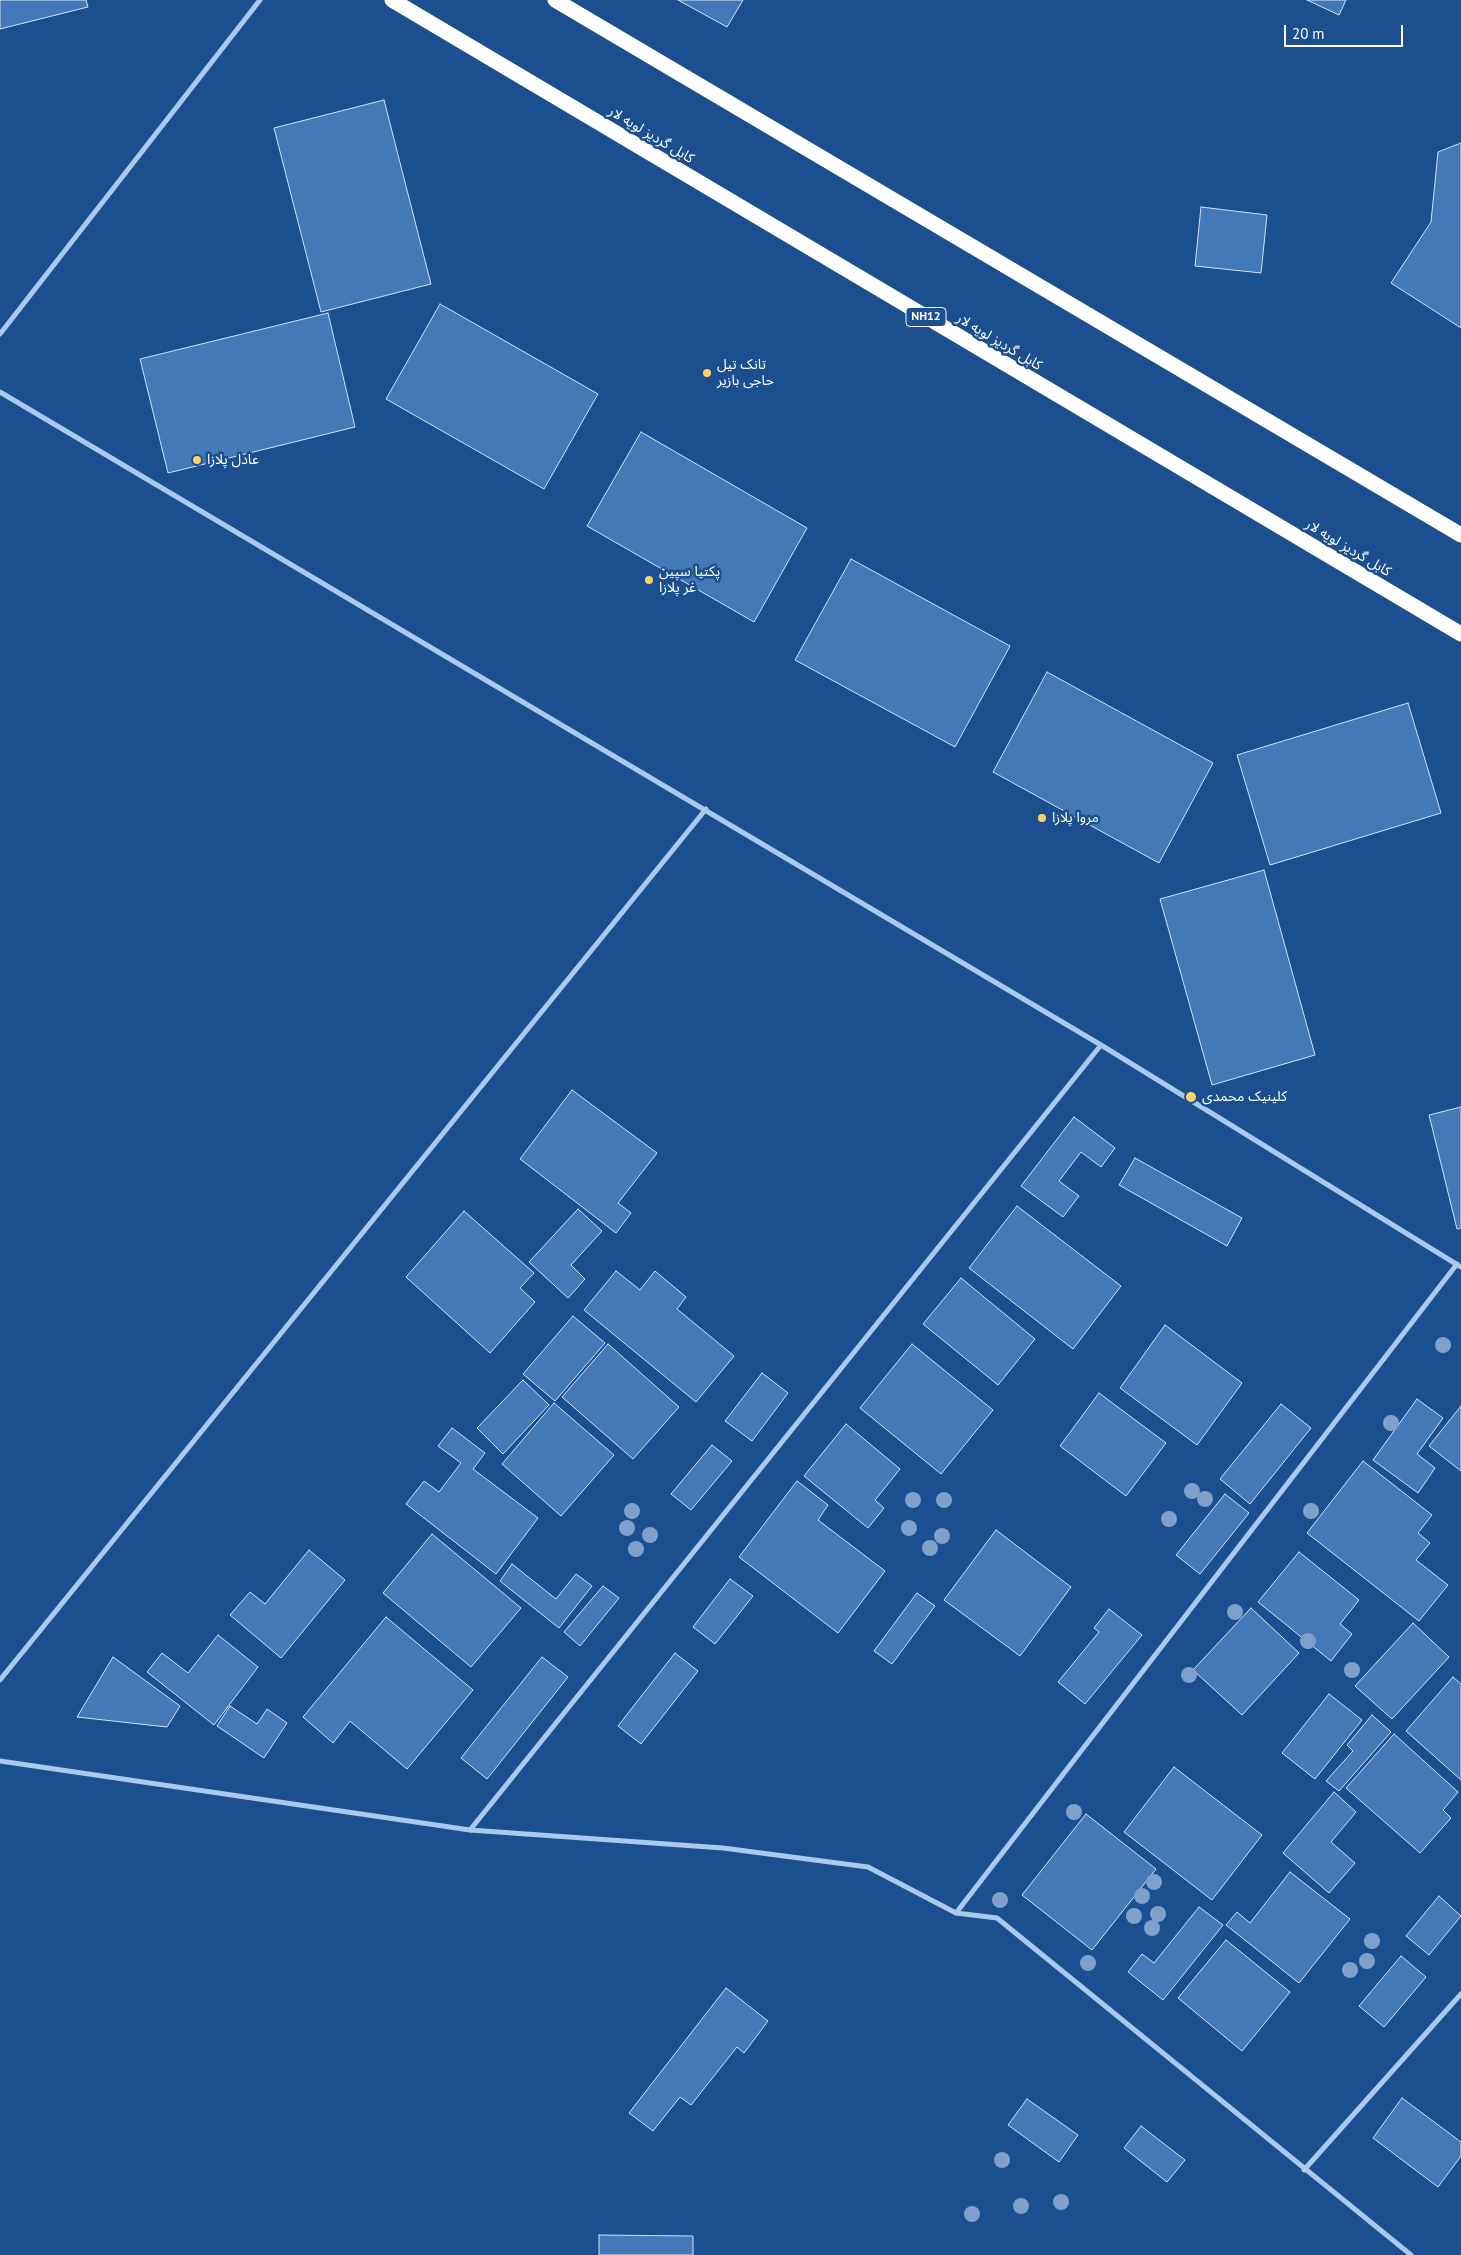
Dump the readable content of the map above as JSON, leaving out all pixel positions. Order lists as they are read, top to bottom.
{
  "streets": {
    "highway": ["کابل گردیز لویه لار", "NH12"]
  },
  "places": [
    "تانک تیل حاجی بازیر",
    "عادل پلازا",
    "پکتیا سپین غر پلازا",
    "مروا پلازا",
    "کلینیک محمدی"
  ],
  "scale_bar": "20 m"
}
